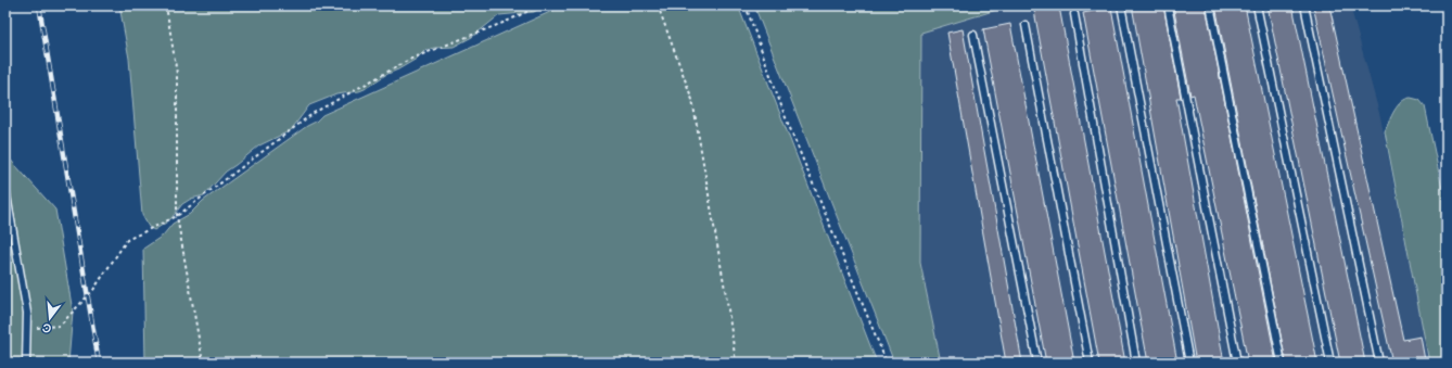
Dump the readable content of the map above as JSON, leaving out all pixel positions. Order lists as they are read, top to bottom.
{
  "north": "bottom"
}
